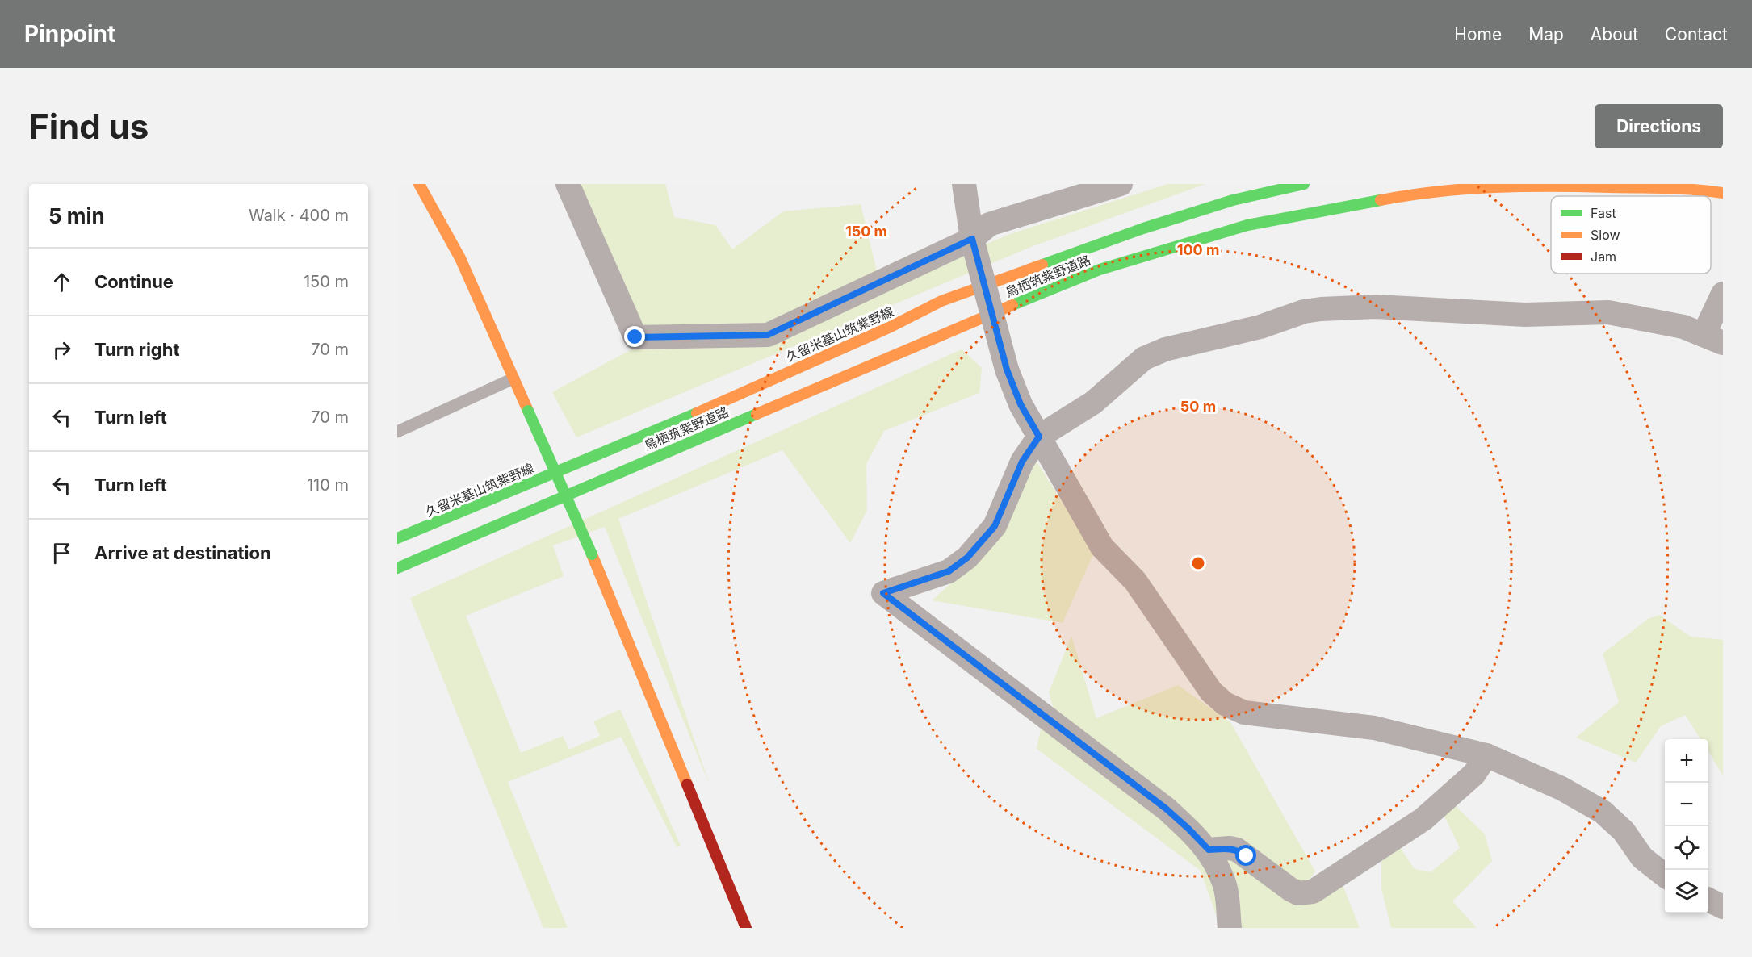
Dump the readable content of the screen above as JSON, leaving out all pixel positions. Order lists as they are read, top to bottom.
{
  "streets": {
    "main road": ["鳥栖筑紫野道路", "久留米基山筑紫野線"]
  },
  "legend": ["Fast", "Slow", "Jam"],
  "page": {
    "header": "Pinpoint",
    "nav": [
      "Home",
      "Map",
      "About",
      "Contact"
    ],
    "buttons": "Directions",
    "title": "Find us",
    "heading": ["5 min", "Walk · 400 m"],
    "list": [
      ["Continue", "150 m"],
      ["Turn right", "70 m"],
      ["Turn left", "70 m"],
      ["Turn left", "110 m"],
      "Arrive at destination"
    ],
    "map_buttons": ["+", "−"]
  },
  "rings": ["150 m", "100 m", "50 m"]
}
